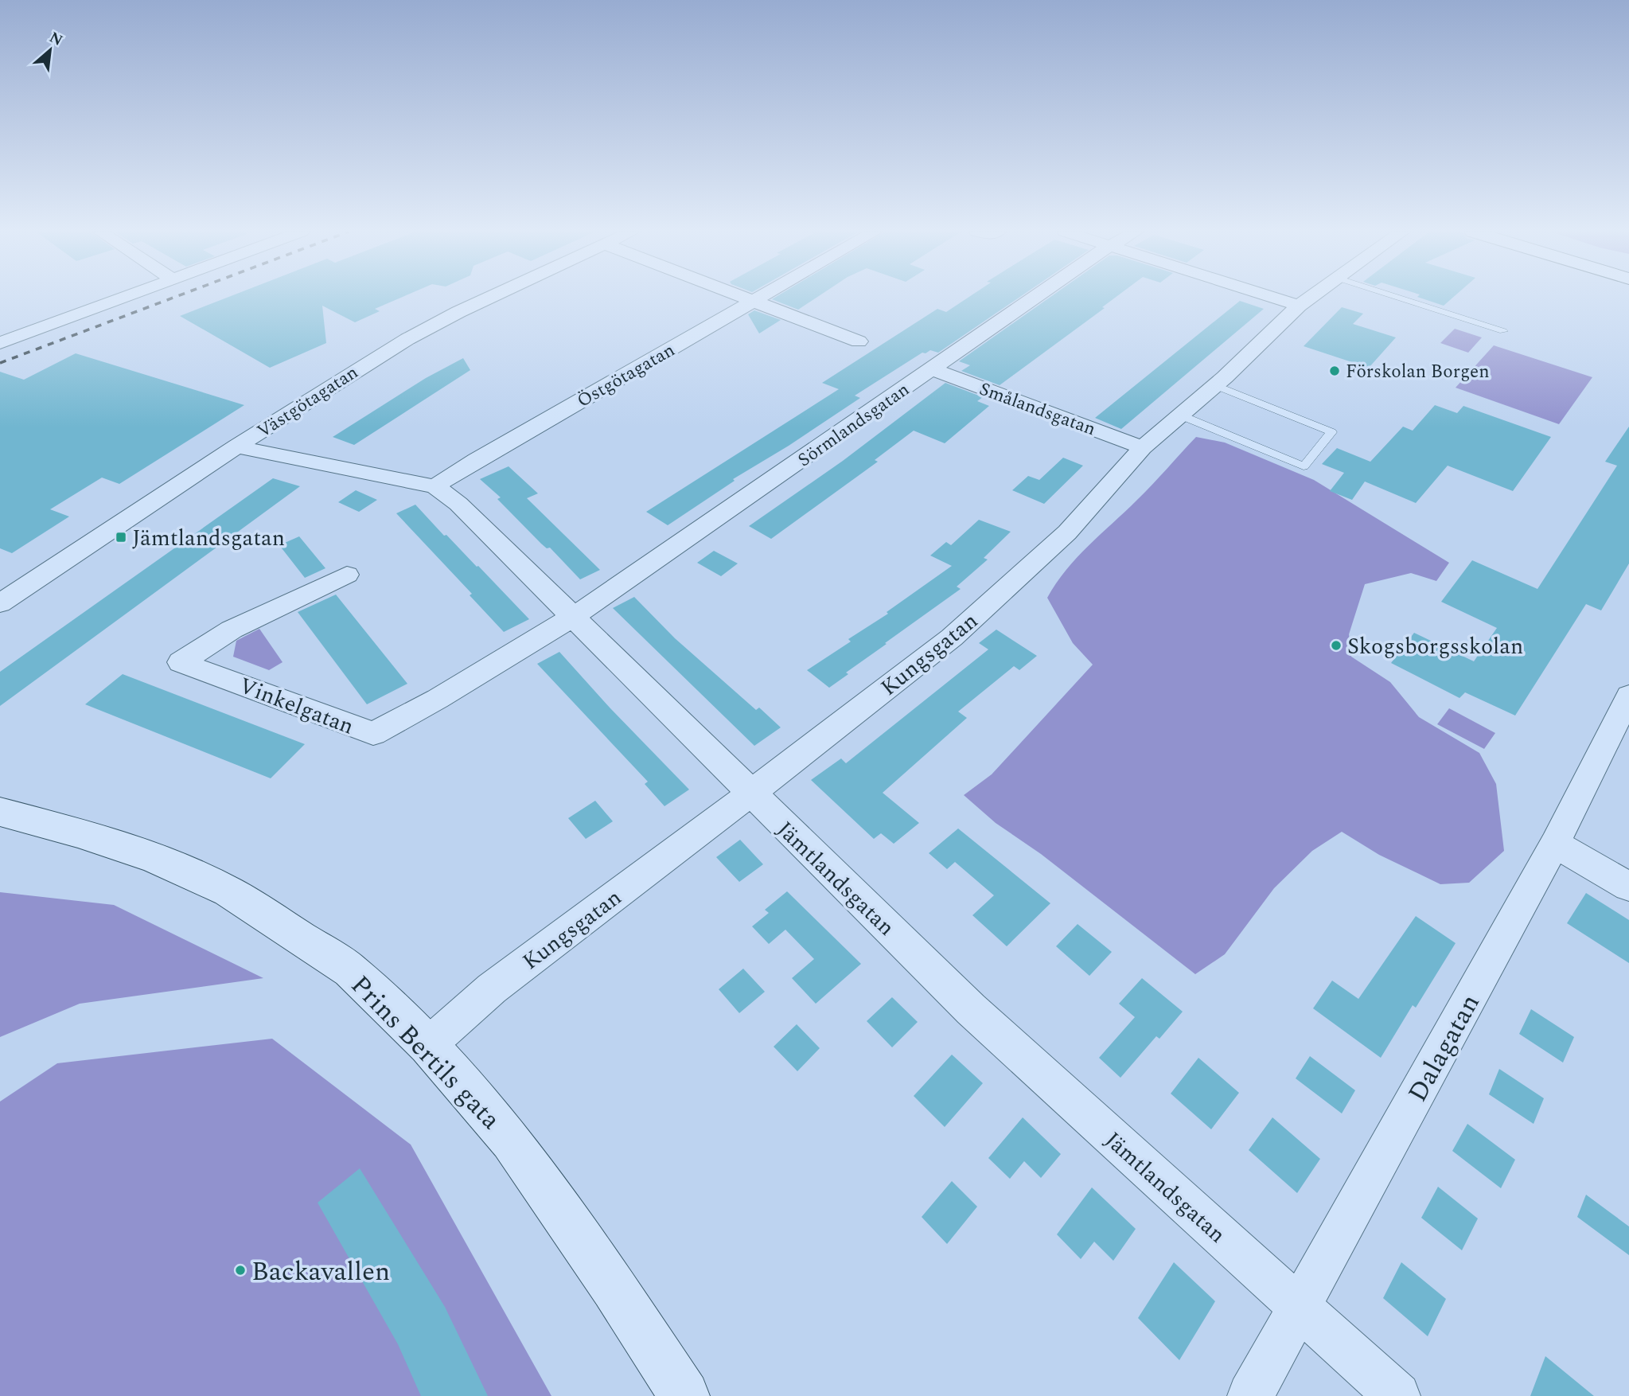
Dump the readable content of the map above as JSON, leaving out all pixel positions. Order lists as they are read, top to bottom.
{
  "streets": {
    "street": [
      "Östgötagatan",
      "Västgötagatan",
      "Smålandsgatan",
      "Sörmlandsgatan",
      "Kungsgatan",
      "Vinkelgatan",
      "Jämtlandsgatan",
      "Dalagatan",
      "Prins Bertils gata"
    ]
  },
  "crossings": [
    ["Östgötagatan", "Jämtlandsgatan"],
    ["Västgötagatan", "Jämtlandsgatan"],
    ["Smålandsgatan", "Sörmlandsgatan"],
    ["Smålandsgatan", "Kungsgatan"],
    ["Sörmlandsgatan", "Vinkelgatan"],
    ["Sörmlandsgatan", "Jämtlandsgatan"],
    ["Kungsgatan", "Jämtlandsgatan"],
    ["Kungsgatan", "Prins Bertils gata"],
    ["Vinkelgatan", "Jämtlandsgatan"],
    ["Jämtlandsgatan", "Dalagatan"]
  ],
  "places": {
    "other": ["Förskolan Borgen", "Skogsborgsskolan", "Backavallen"],
    "transit": ["Jämtlandsgatan"]
  },
  "north": "top right"
}
